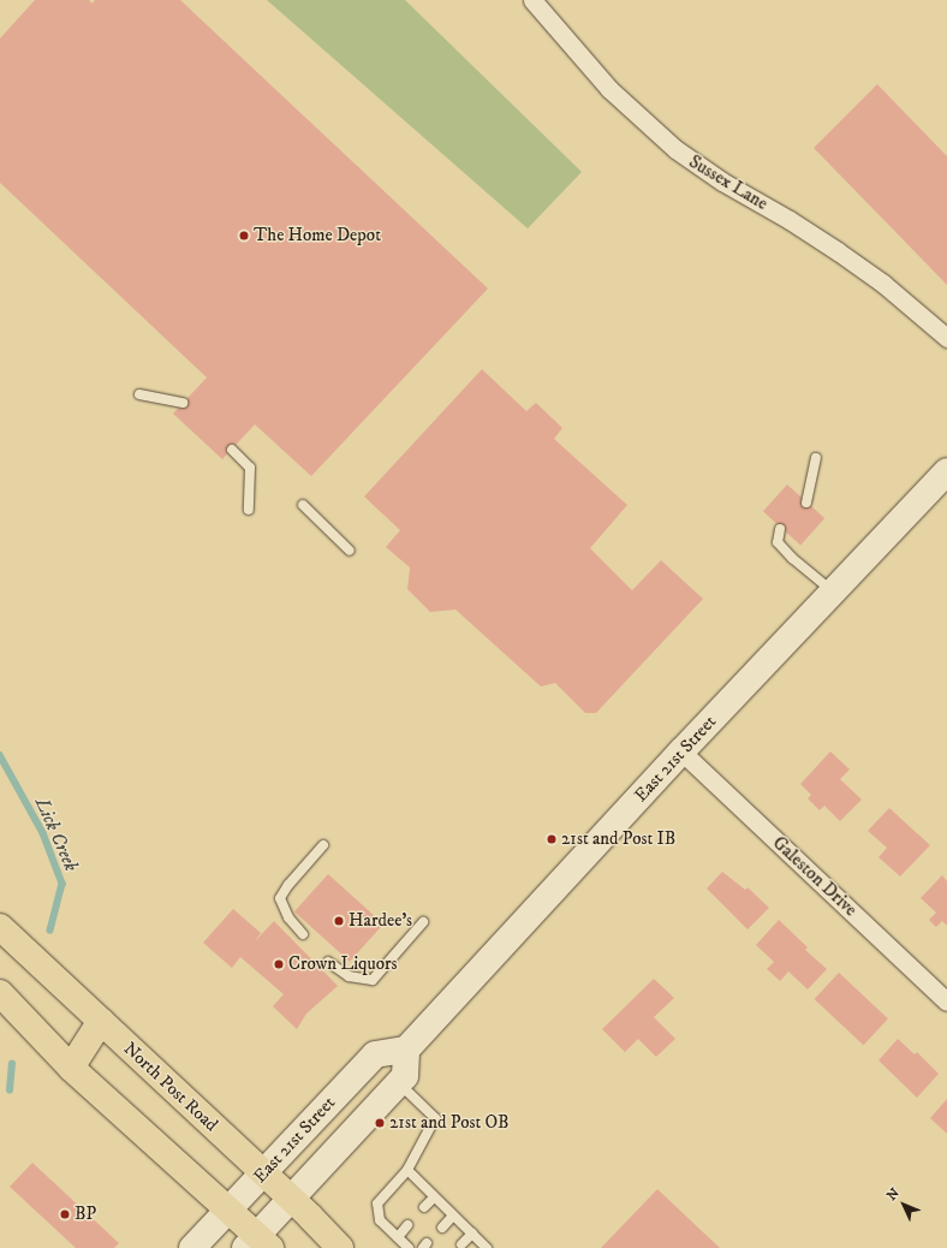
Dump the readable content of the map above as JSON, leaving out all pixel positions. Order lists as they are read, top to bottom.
{
  "streets": {
    "main road": ["East 21st Street", "North Post Road"],
    "street": ["Sussex Lane", "Galeston Drive"]
  },
  "crossings": [
    ["East 21st Street", "Galeston Drive"],
    ["East 21st Street", "North Post Road"]
  ],
  "water": ["Lick Creek"],
  "places": [
    "The Home Depot",
    "21st and Post IB",
    "Hardee's",
    "Crown Liquors",
    "21st and Post OB",
    "BP"
  ],
  "north": "top left"
}
